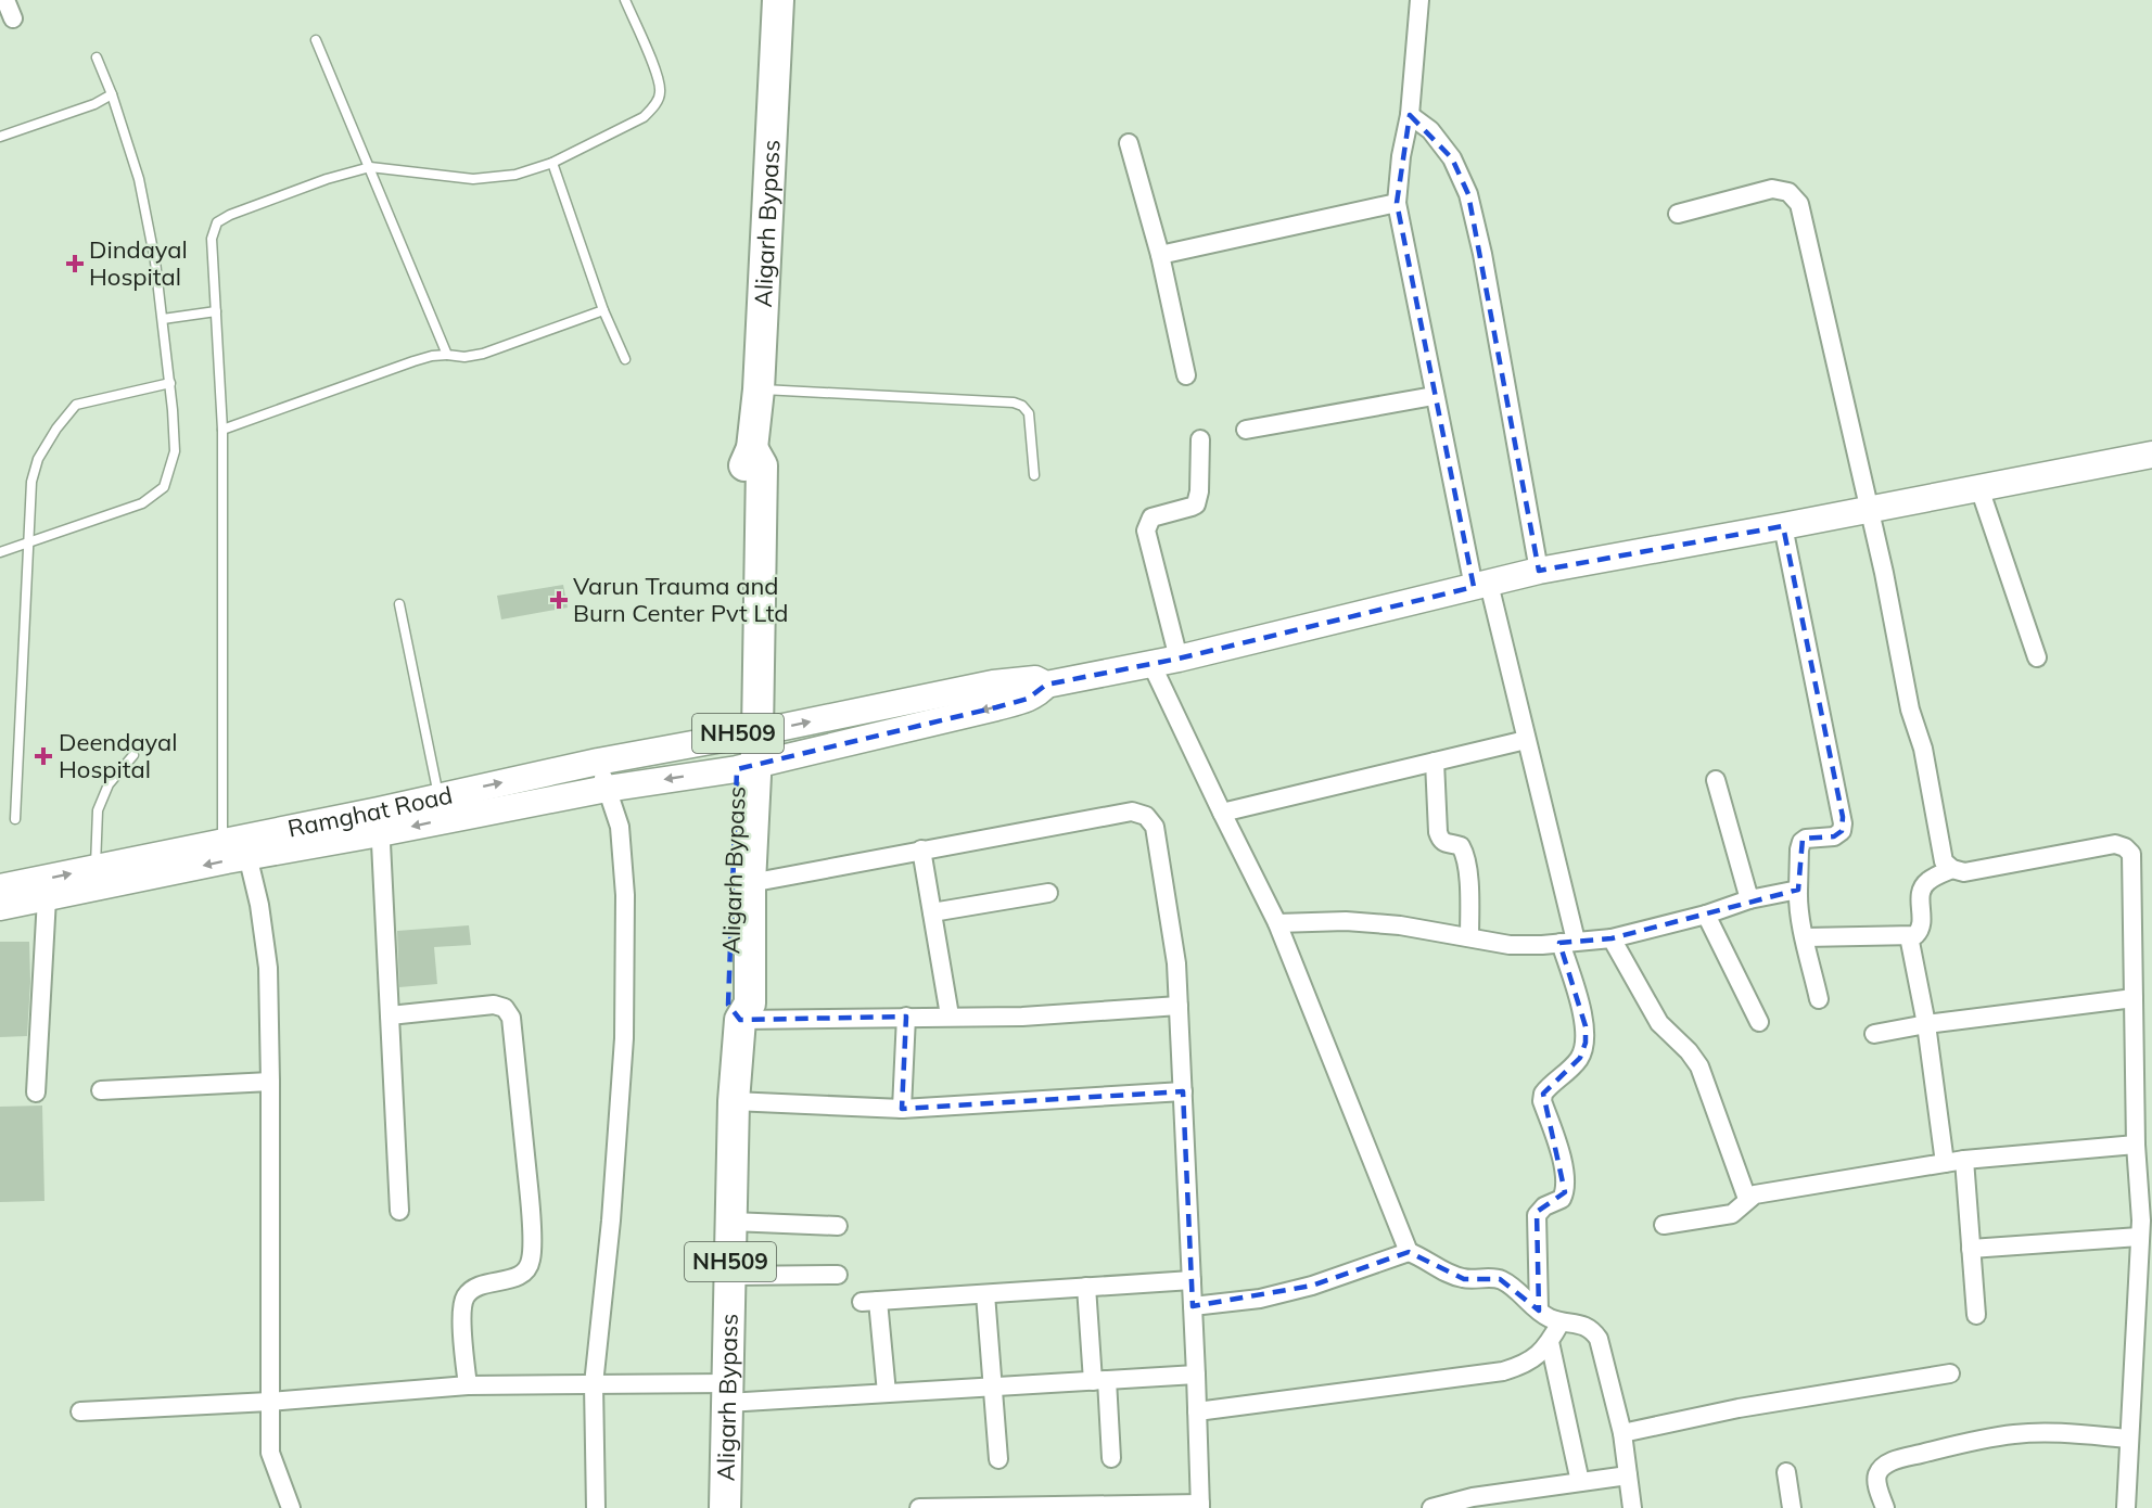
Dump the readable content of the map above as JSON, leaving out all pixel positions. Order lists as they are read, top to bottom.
{
  "streets": {
    "highway": ["Aligarh Bypass", "NH509"],
    "main road": ["Ramghat Road"]
  },
  "crossings": [
    ["Aligarh Bypass", "Ramghat Road"]
  ],
  "places": {
    "health": ["Dindayal Hospital", "Varun Trauma and Burn Center Pvt Ltd", "Deendayal Hospital"]
  }
}
